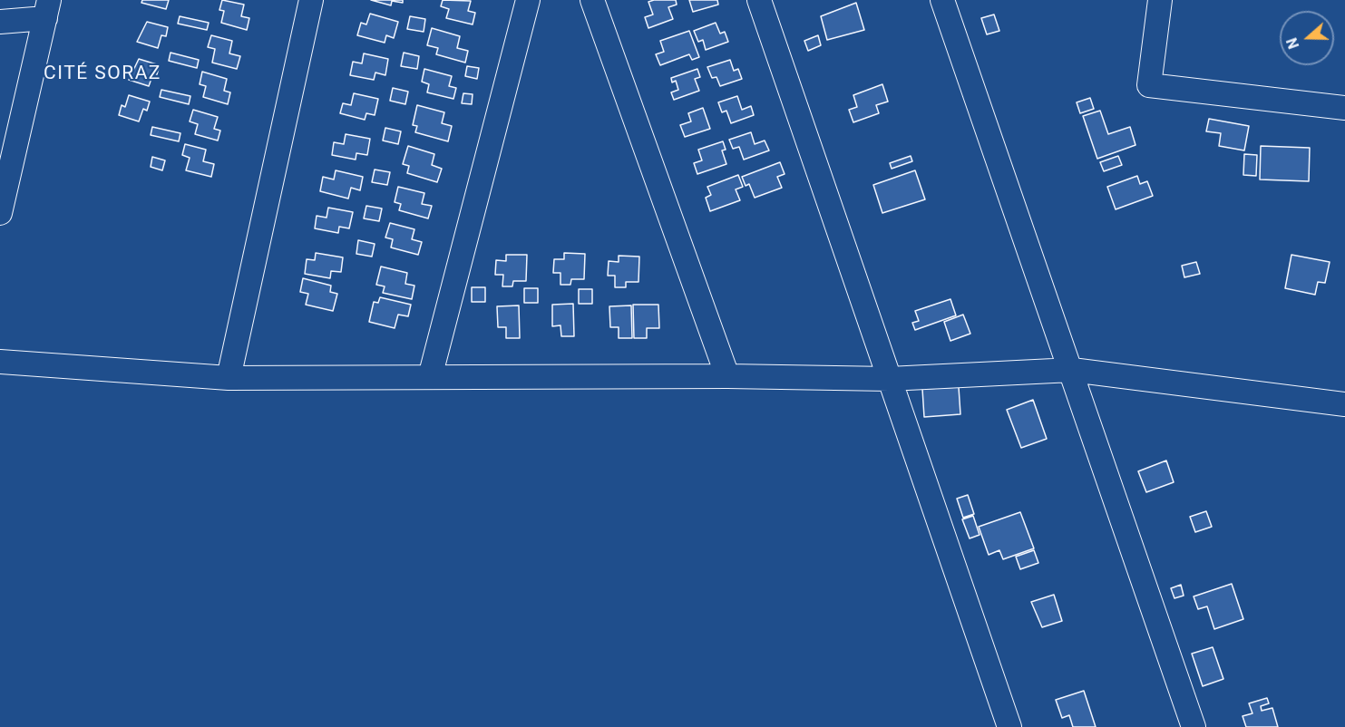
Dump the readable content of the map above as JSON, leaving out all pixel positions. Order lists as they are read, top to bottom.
{
  "districts": ["CITÉ SORAZ"],
  "north": "left"
}
